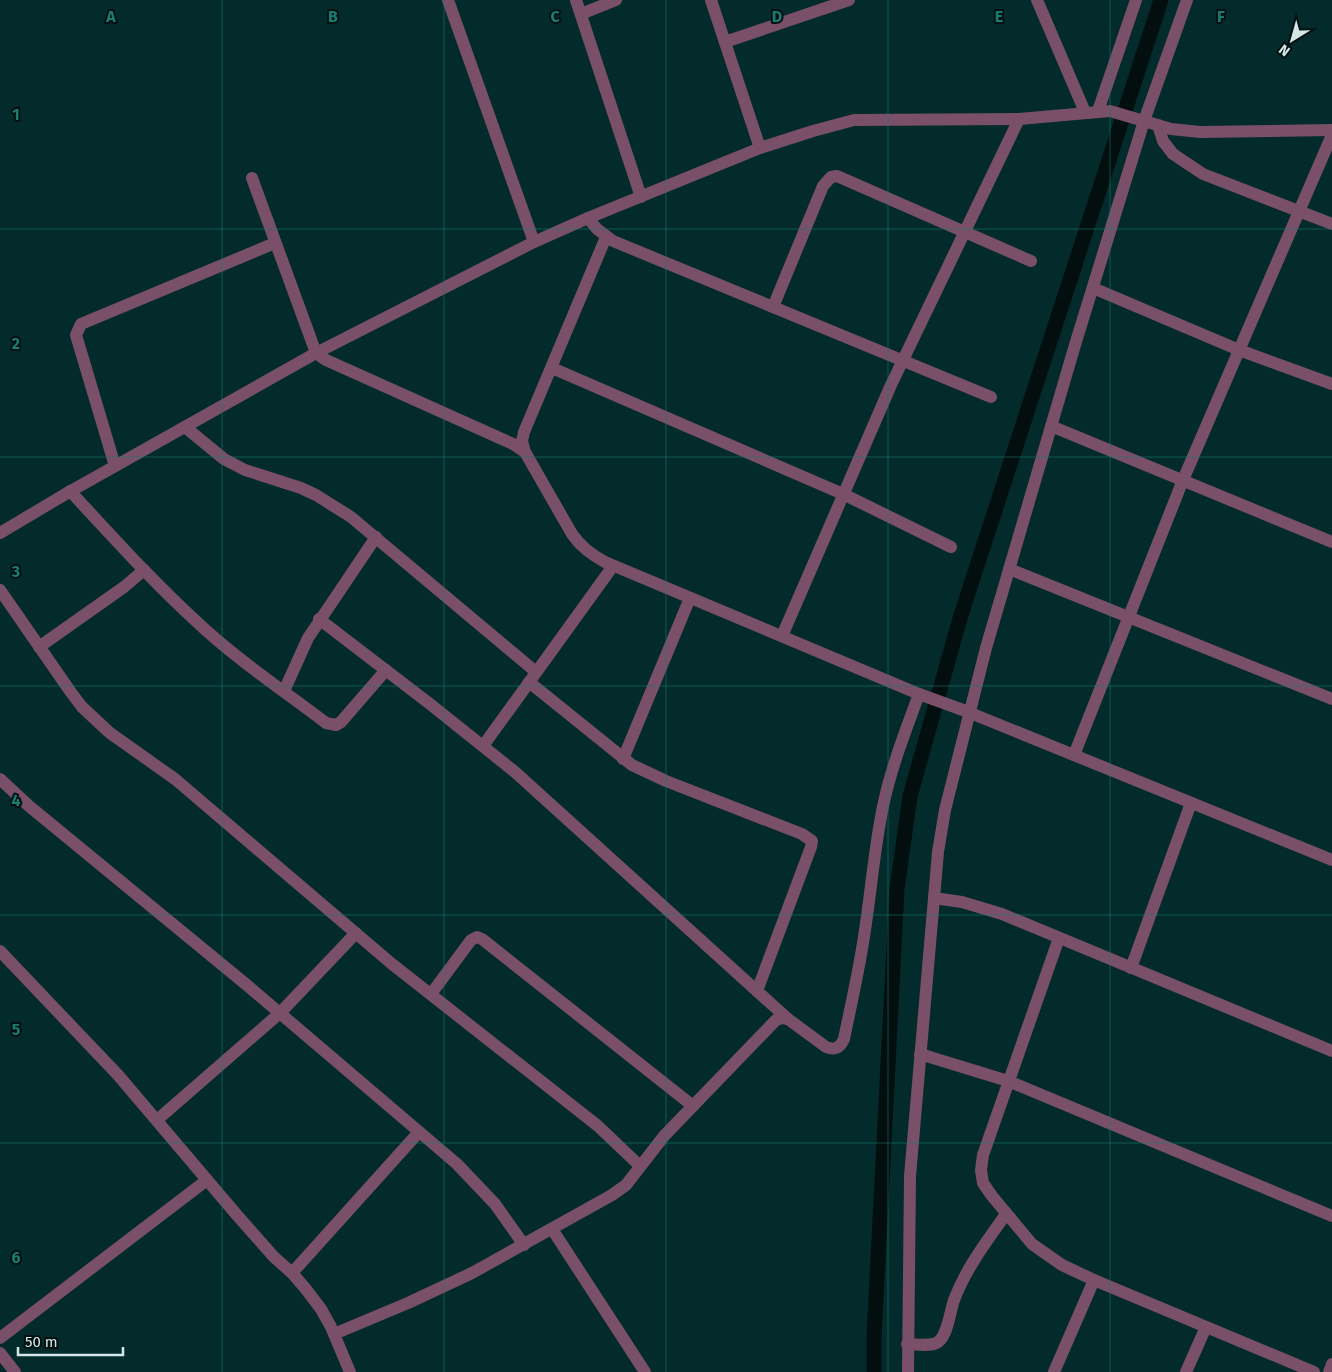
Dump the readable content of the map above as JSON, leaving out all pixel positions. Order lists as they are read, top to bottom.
{
  "scale_bar": "50 m",
  "north": "bottom left",
  "grid": {
    "columns": [
      "A",
      "B",
      "C",
      "D",
      "E",
      "F"
    ],
    "rows": [
      "1",
      "2",
      "3",
      "4",
      "5",
      "6"
    ]
  }
}
